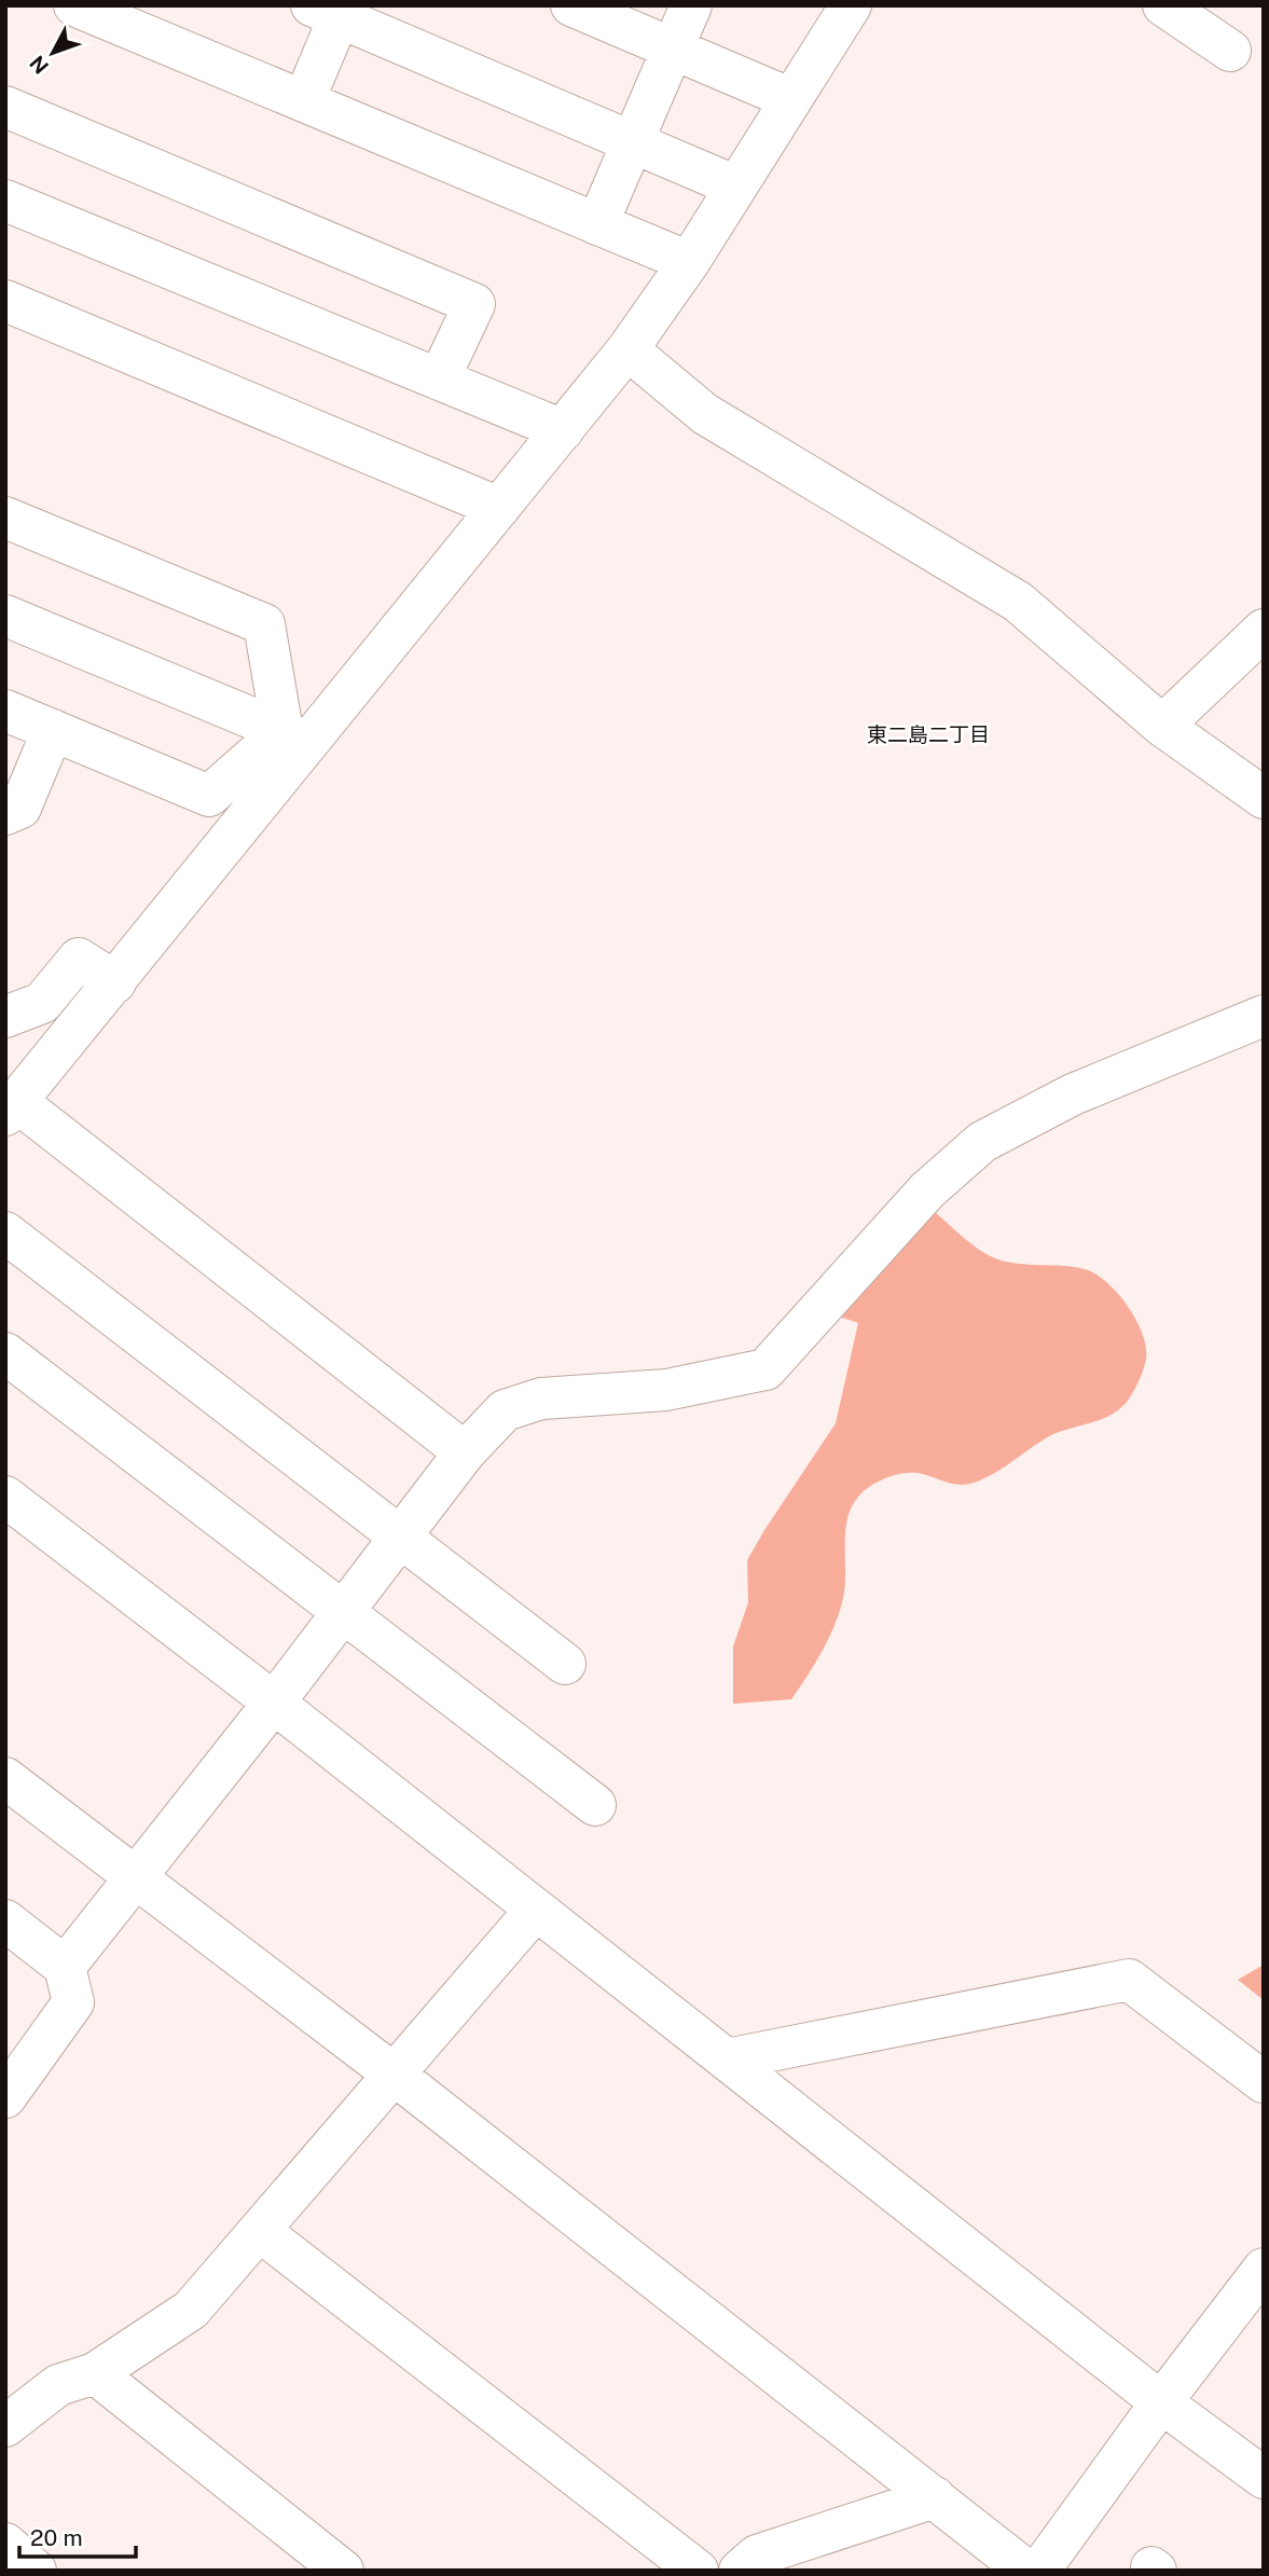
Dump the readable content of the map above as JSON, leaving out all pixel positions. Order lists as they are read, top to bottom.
{
  "districts": ["東二島二丁目"],
  "scale_bar": "20 m",
  "north": "bottom left"
}
